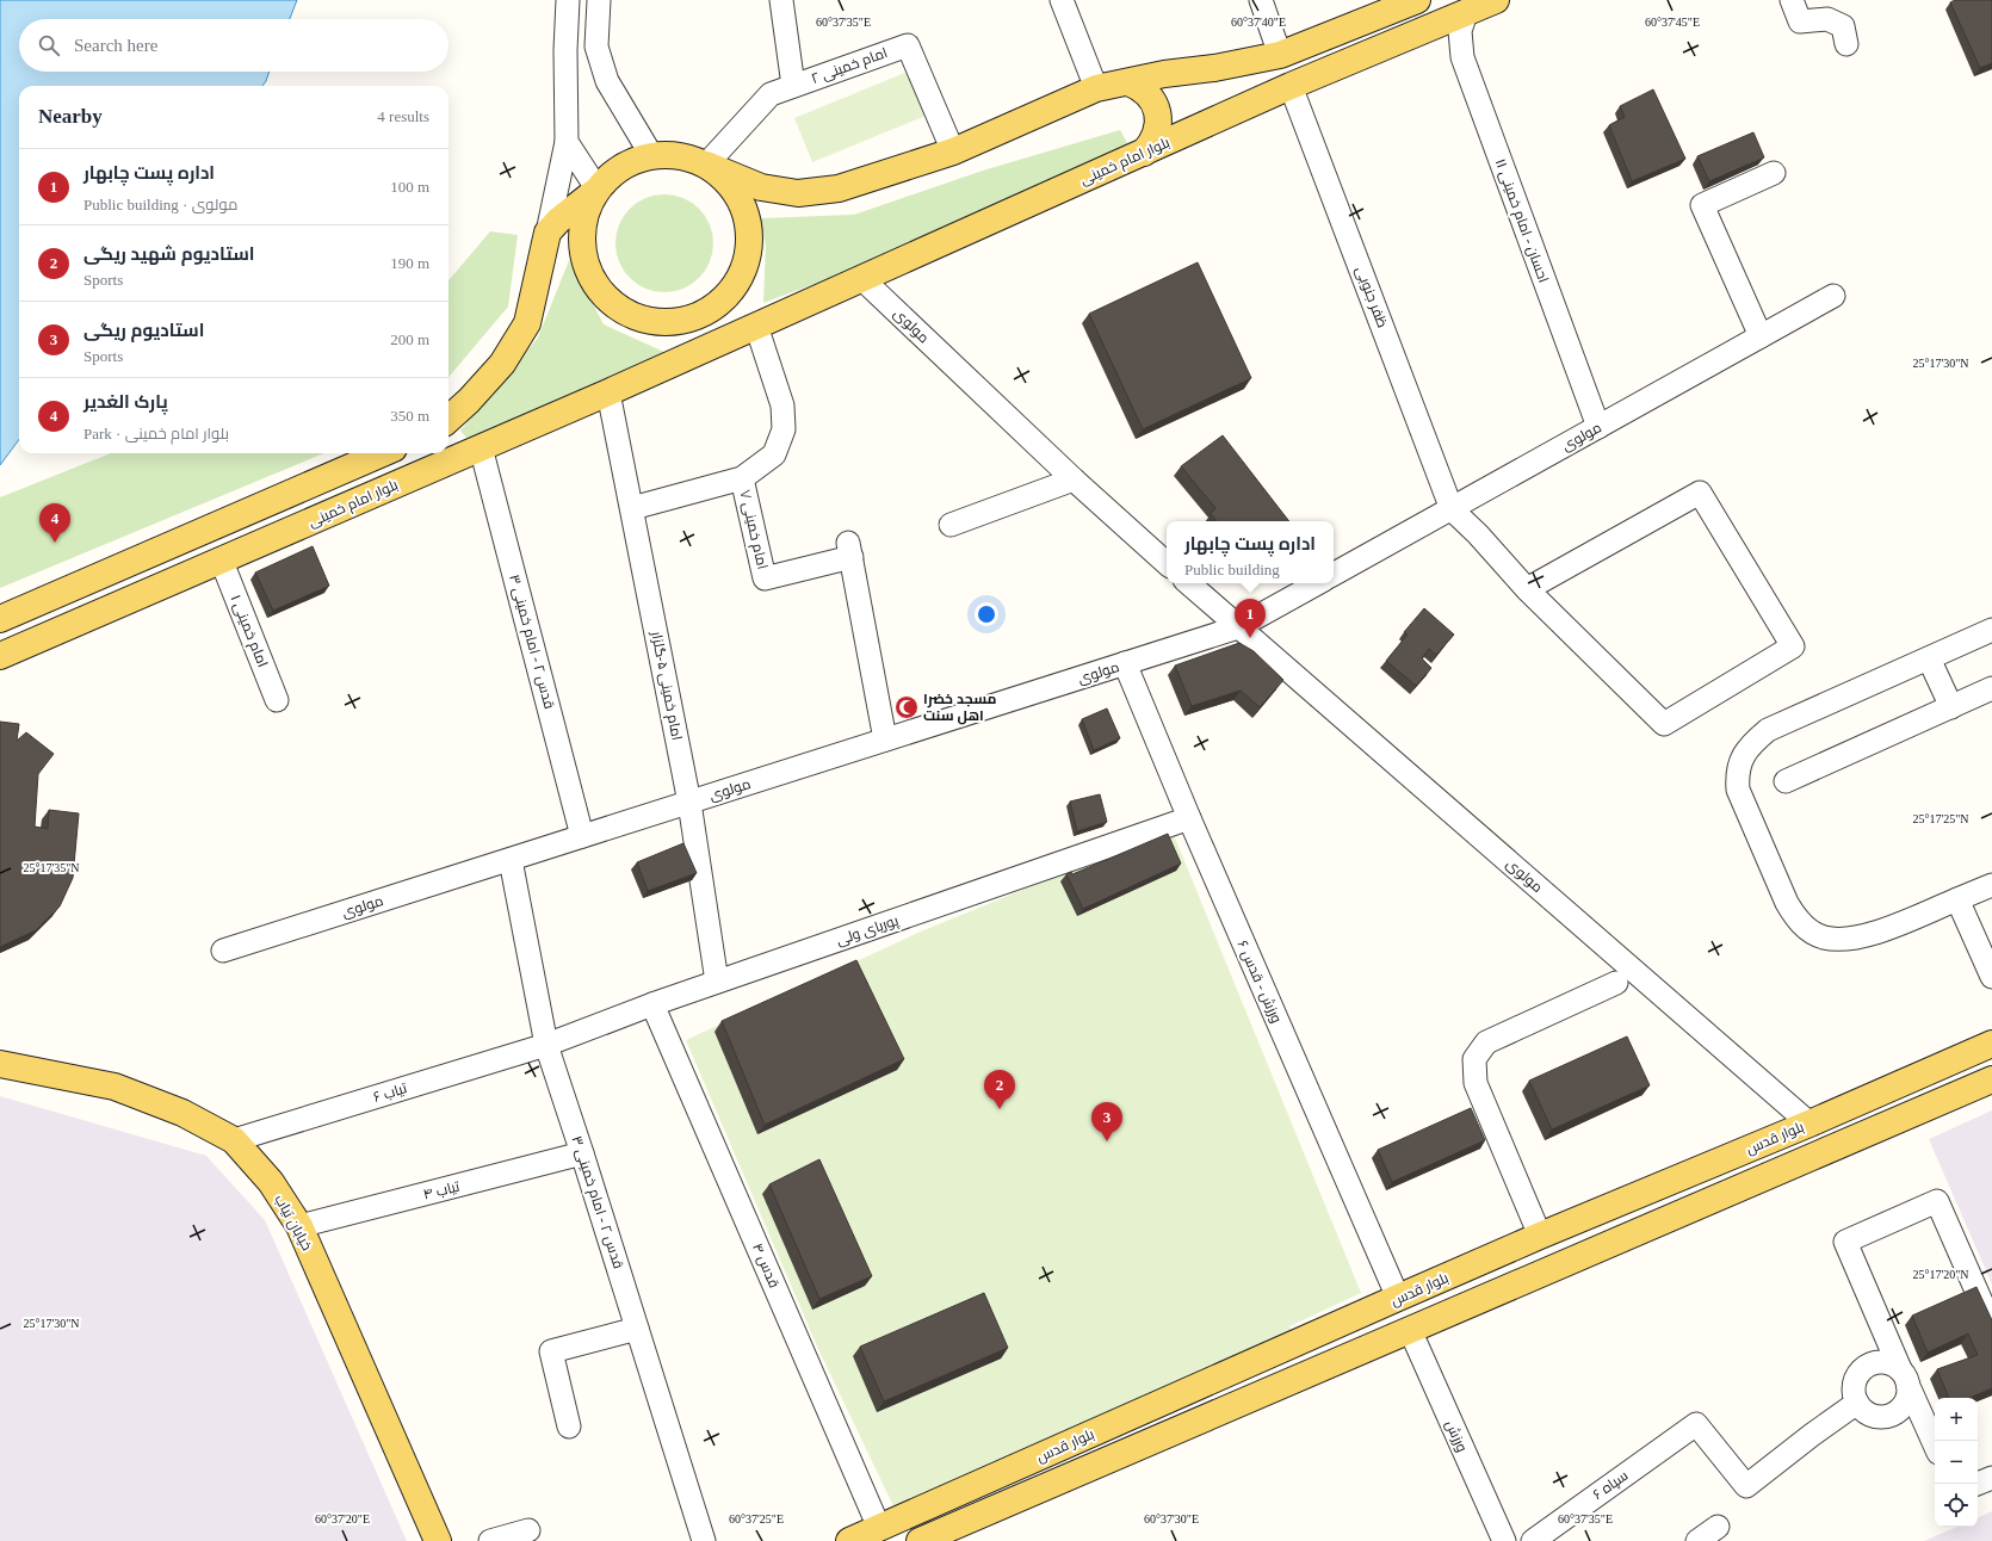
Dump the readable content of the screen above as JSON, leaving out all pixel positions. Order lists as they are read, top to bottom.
{
  "streets": {
    "main road": ["بلوار امام خمینی", "بلوار قدس", "خیابان تیاب"],
    "street": [
      "امام خمینی ۲",
      "احسان - امام خمینی ۱۱",
      "ظفر جنوبی",
      "مولوی",
      "امام خمینی ۷",
      "امام خمینی ۱",
      "قدس ۲ - امام خمینی ۳",
      "امام خمینی ۵-گلزار",
      "پوریای ولی",
      "ورزش - قدس ۶",
      "تیاب ۶",
      "تیاب ۴",
      "قدس ۴",
      "ورزش",
      "سپاه ۶"
    ]
  },
  "crossings": [
    ["بلوار امام خمینی", "احسان - امام خمینی ۱۱"],
    ["بلوار امام خمینی", "ظفر جنوبی"],
    ["بلوار امام خمینی", "مولوی"],
    ["بلوار امام خمینی", "امام خمینی ۱"],
    ["بلوار امام خمینی", "قدس ۲ - امام خمینی ۳"],
    ["بلوار امام خمینی", "امام خمینی ۵-گلزار"],
    ["احسان - امام خمینی ۱۱", "مولوی"],
    ["ظفر جنوبی", "مولوی"],
    ["مولوی", "امام خمینی ۷"],
    ["مولوی", "قدس ۲ - امام خمینی ۳"],
    ["مولوی", "امام خمینی ۵-گلزار"],
    ["مولوی", "ورزش - قدس ۶"],
    ["مولوی", "بلوار قدس"],
    ["قدس ۲ - امام خمینی ۳", "پوریای ولی"],
    ["قدس ۲ - امام خمینی ۳", "تیاب ۶"],
    ["قدس ۲ - امام خمینی ۳", "تیاب ۴"],
    ["امام خمینی ۵-گلزار", "پوریای ولی"],
    ["پوریای ولی", "ورزش - قدس ۶"],
    ["پوریای ولی", "تیاب ۶"],
    ["پوریای ولی", "قدس ۴"],
    ["ورزش - قدس ۶", "بلوار قدس"],
    ["تیاب ۶", "خیابان تیاب"],
    ["بلوار قدس", "قدس ۴"],
    ["بلوار قدس", "ورزش"],
    ["تیاب ۴", "خیابان تیاب"]
  ],
  "places": {
    "mosque": ["مسجد خضرا اهل سنت"]
  },
  "page": {
    "search": "Search here",
    "heading": ["Nearby", "4 results"],
    "list": [
      {
        "mark": "1",
        "name": "اداره پست چابهار",
        "note": "Public building · مولوی",
        "value": "100 m"
      },
      {
        "mark": "2",
        "name": "استادیوم شهید ریگی",
        "note": "Sports",
        "value": "190 m"
      },
      {
        "mark": "3",
        "name": "استادیوم ریگی",
        "note": "Sports",
        "value": "200 m"
      },
      {
        "mark": "4",
        "name": "پارک الغدیر",
        "note": "Park · بلوار امام خمینی",
        "value": "350 m"
      }
    ],
    "pins": [
      "4",
      "1",
      "2",
      "3"
    ],
    "popup": ["اداره پست چابهار", "Public building"],
    "map_buttons": ["+", "−"]
  },
  "coordinates": [
    "60°37'35\"E",
    "60°37'45\"E",
    "60°37'40\"E",
    "25°17'30\"N",
    "25°17'25\"N",
    "25°17'35\"N",
    "25°17'20\"N",
    "60°37'20\"E",
    "60°37'25\"E",
    "60°37'30\"E"
  ]
}
